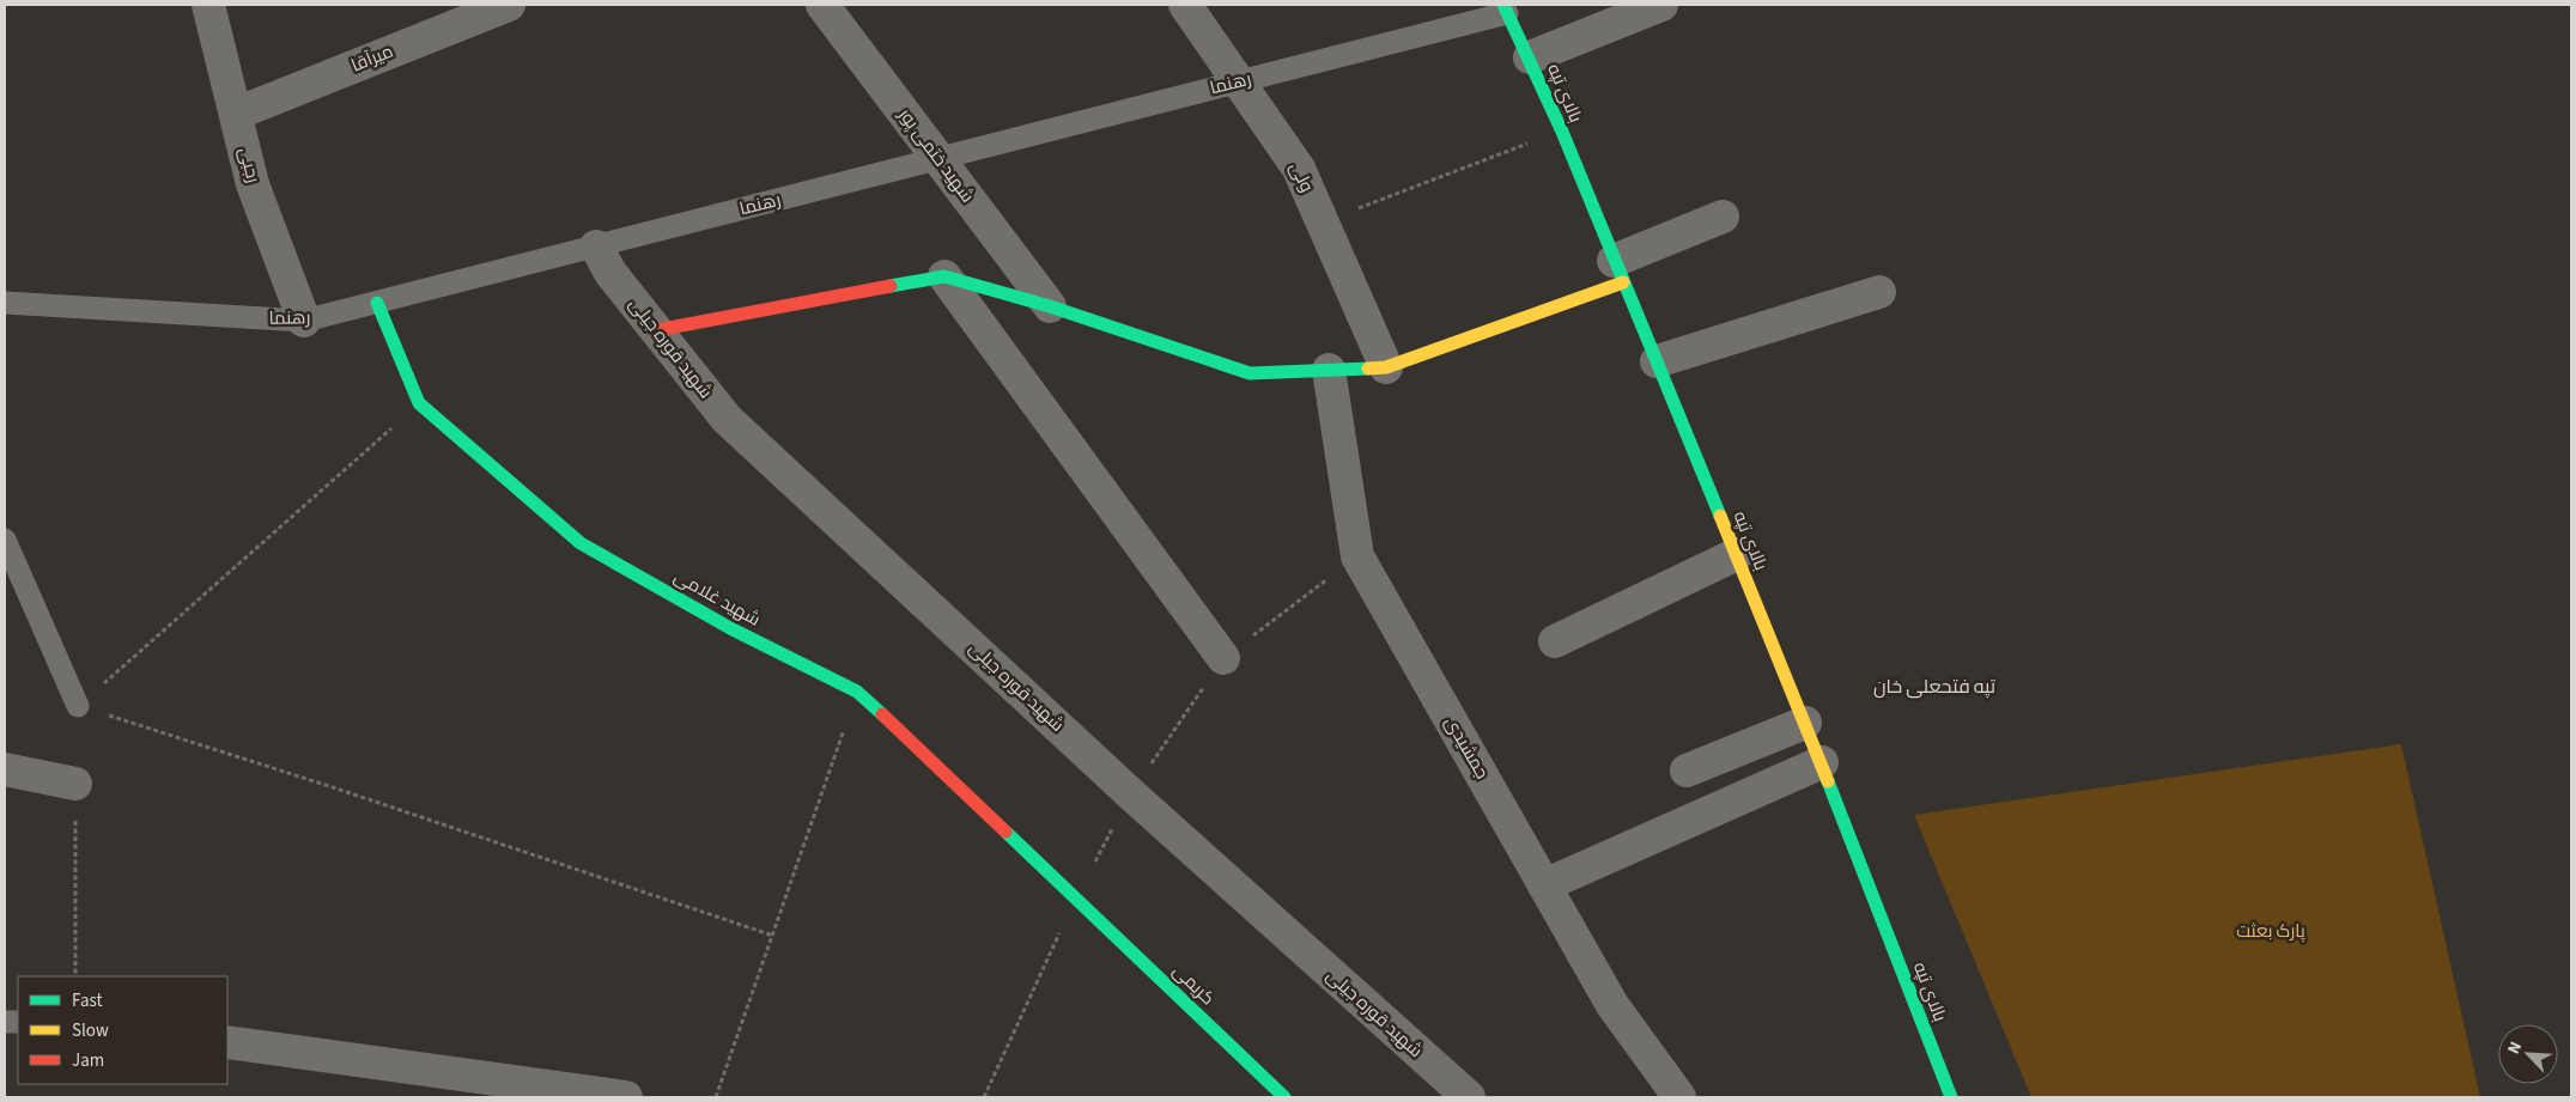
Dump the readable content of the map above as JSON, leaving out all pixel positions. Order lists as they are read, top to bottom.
{
  "streets": {
    "street": [
      "میرآقا",
      "بالای تپه",
      "شهید ختمی پور",
      "رجبی",
      "ولی",
      "شهید قوره جیلی",
      "شهید غلامی",
      "جمشیدی",
      "کریمی"
    ],
    "lane": ["رهنما"]
  },
  "crossings": [
    ["میرآقا", "رجبی"],
    ["رهنما", "بالای تپه"],
    ["رهنما", "شهید ختمی پور"],
    ["رهنما", "رجبی"],
    ["رهنما", "ولی"],
    ["رهنما", "شهید قوره جیلی"],
    ["رهنما", "شهید غلامی"],
    ["شهید غلامی", "کریمی"]
  ],
  "districts": ["تپه فتحعلی خان"],
  "parks": ["پارک بعثت"],
  "legend": ["Fast", "Slow", "Jam"],
  "north": "top left"
}
